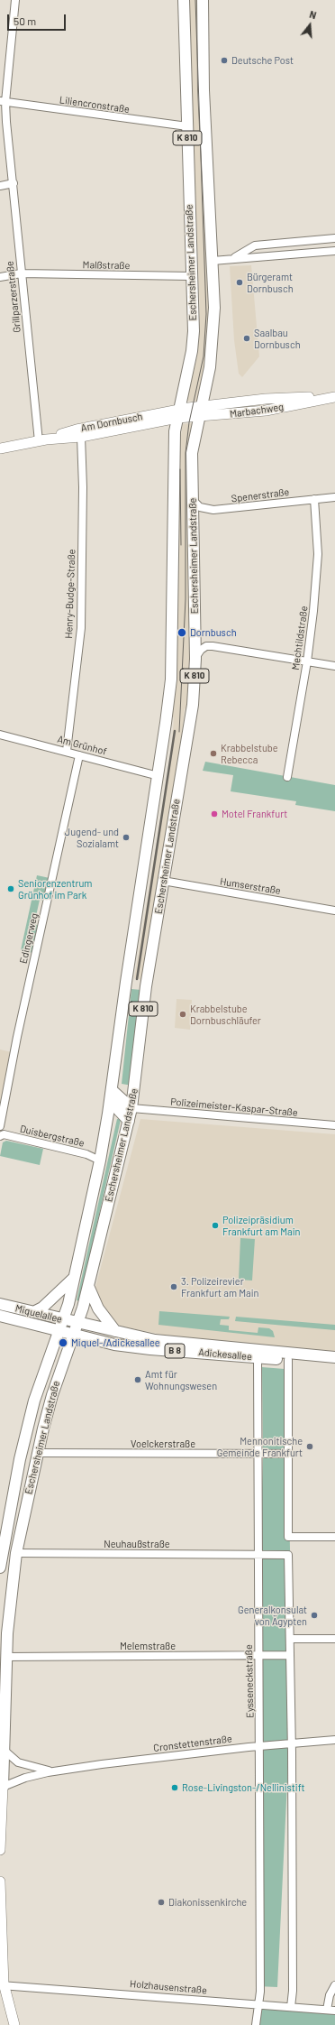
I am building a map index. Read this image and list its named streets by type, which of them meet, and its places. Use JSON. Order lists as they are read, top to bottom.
{
  "streets": {
    "main road": [
      "K 810",
      "Eschersheimer Landstraße",
      "Marbachweg",
      "Am Dornbusch",
      "Miquelallee",
      "B 8",
      "Adickesallee"
    ],
    "street": [
      "Liliencronstraße",
      "Malßstraße",
      "Grillparzerstraße",
      "Spenerstraße",
      "Henry-Budge-Straße",
      "Mechtildstraße",
      "Am Grünhof",
      "Humserstraße",
      "Edingerweg",
      "Polizeimeister-Kaspar-Straße",
      "Duisbergstraße",
      "Voelckerstraße",
      "Neuhaußstraße",
      "Melemstraße",
      "Eysseneckstraße",
      "Cronstettenstraße",
      "Holzhausenstraße"
    ]
  },
  "crossings": [
    ["Liliencronstraße", "Eschersheimer Landstraße"],
    ["Liliencronstraße", "Grillparzerstraße"],
    ["Eschersheimer Landstraße", "Malßstraße"],
    ["Eschersheimer Landstraße", "Marbachweg"],
    ["Eschersheimer Landstraße", "Am Dornbusch"],
    ["Eschersheimer Landstraße", "Spenerstraße"],
    ["Eschersheimer Landstraße", "Am Grünhof"],
    ["Eschersheimer Landstraße", "Humserstraße"],
    ["Eschersheimer Landstraße", "Polizeimeister-Kaspar-Straße"],
    ["Eschersheimer Landstraße", "Duisbergstraße"],
    ["Eschersheimer Landstraße", "Miquelallee"],
    ["Eschersheimer Landstraße", "Adickesallee"],
    ["Eschersheimer Landstraße", "Voelckerstraße"],
    ["Eschersheimer Landstraße", "Neuhaußstraße"],
    ["Eschersheimer Landstraße", "Melemstraße"],
    ["Eschersheimer Landstraße", "Cronstettenstraße"],
    ["Malßstraße", "Grillparzerstraße"],
    ["Grillparzerstraße", "Am Dornbusch"],
    ["Marbachweg", "Am Dornbusch"],
    ["Am Dornbusch", "Henry-Budge-Straße"],
    ["Spenerstraße", "Mechtildstraße"],
    ["Henry-Budge-Straße", "Am Grünhof"],
    ["Am Grünhof", "Edingerweg"],
    ["Miquelallee", "Adickesallee"],
    ["Adickesallee", "Eysseneckstraße"],
    ["Voelckerstraße", "Eysseneckstraße"],
    ["Neuhaußstraße", "Eysseneckstraße"],
    ["Melemstraße", "Eysseneckstraße"],
    ["Eysseneckstraße", "Cronstettenstraße"],
    ["Eysseneckstraße", "Holzhausenstraße"]
  ],
  "places": [
    "Deutsche Post",
    "Bürgeramt Dornbusch",
    "Saalbau Dornbusch",
    "Dornbusch",
    "Krabbelstube Rebecca",
    "Motel Frankfurt",
    "Jugend- und Sozialamt",
    "Seniorenzentrum Grünhof im Park",
    "Krabbelstube Dornbuschläufer",
    "Polizeipräsidium Frankfurt am Main",
    "3. Polizeirevier Frankfurt am Main",
    "Miquel-/Adickesallee",
    "Amt für Wohnungswesen",
    "Mennonitische Gemeinde Frankfurt",
    "Generalkonsulat von Ägypten",
    "Rose-Livingston-/Nellinistift",
    "Diakonissenkirche"
  ],
  "scale_bar": "50 m",
  "north": "top"
}
